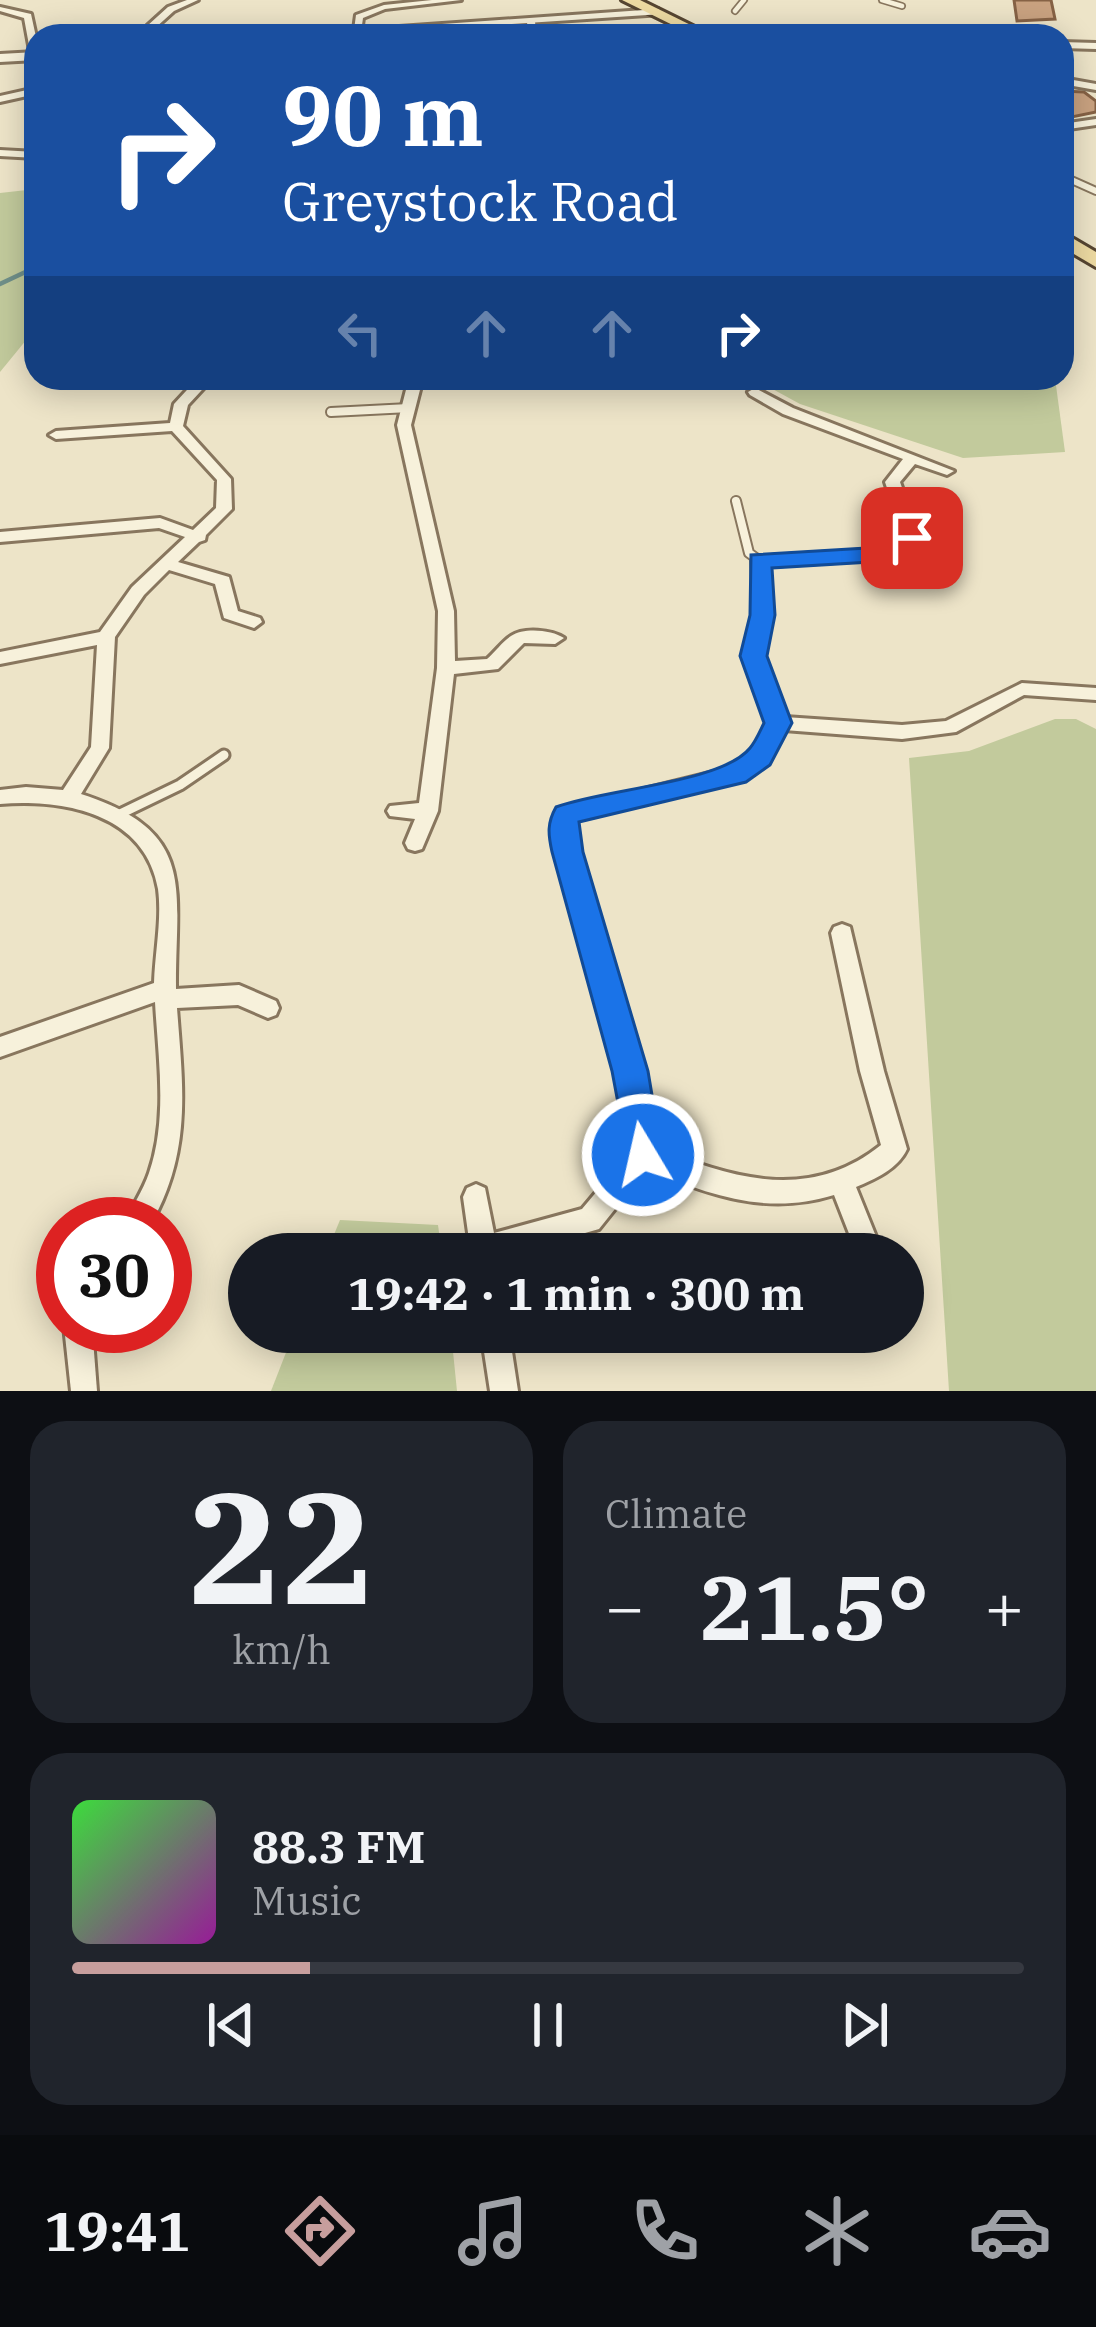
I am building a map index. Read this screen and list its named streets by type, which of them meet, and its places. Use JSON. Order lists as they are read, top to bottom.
{
  "page": {
    "turn": ["90 m", "Greystock Road"],
    "limit": "30",
    "trip": "19:42 · 1 min · 300 m",
    "tile": [
      ["22", "km/h"],
      "Climate"
    ],
    "heat": ["−", "21.5°", "+"],
    "song": ["88.3 FM", "Music"],
    "tabs": "19:41"
  }
}
